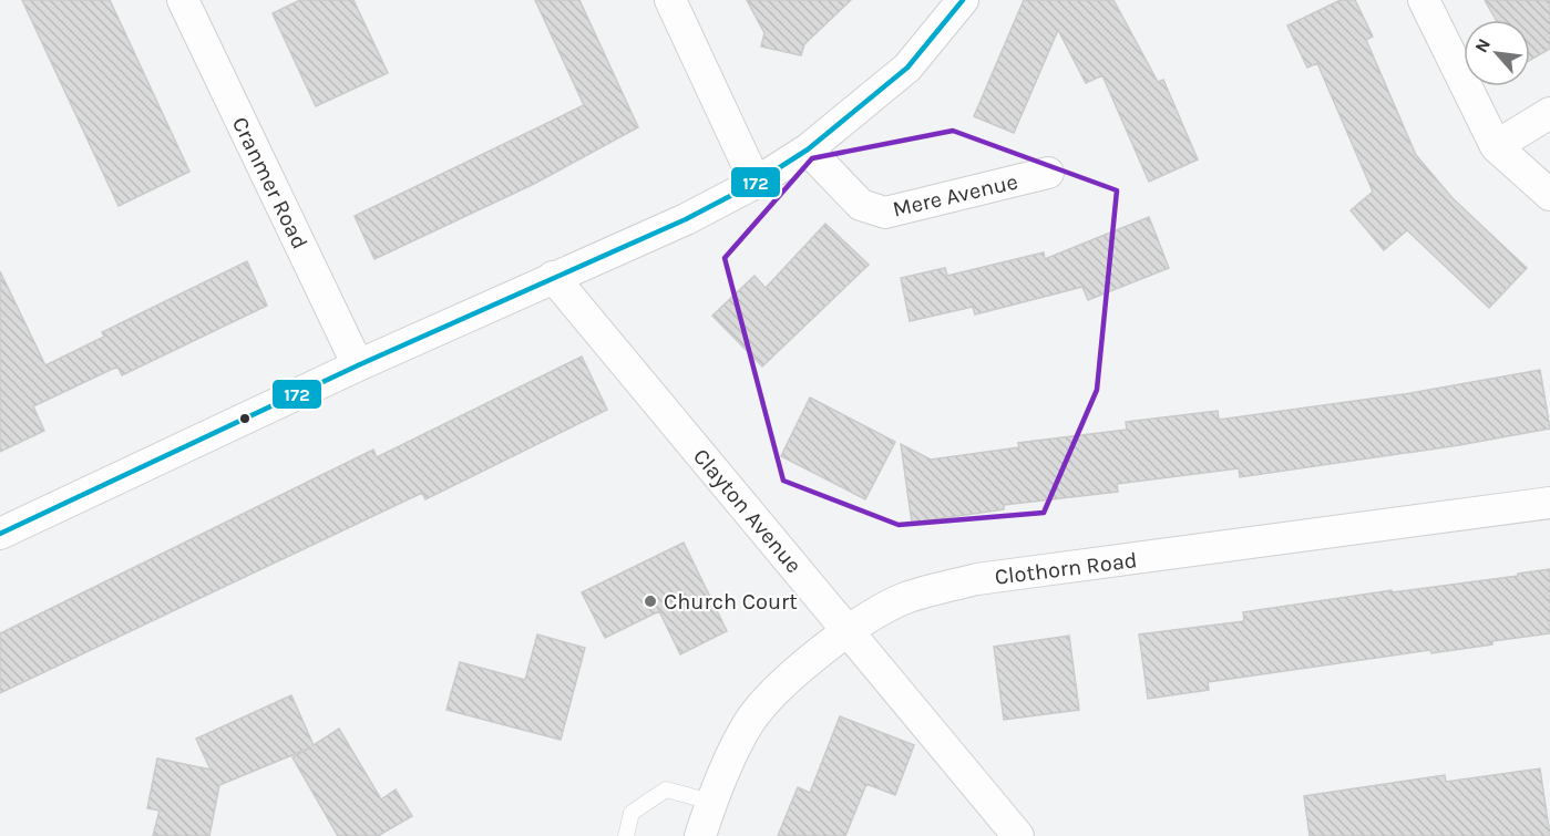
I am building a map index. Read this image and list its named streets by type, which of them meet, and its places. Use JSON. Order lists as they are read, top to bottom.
{
  "streets": {
    "street": [
      "Cranmer Road",
      "Mere Avenue",
      "Clayton Avenue",
      "Clothorn Road"
    ]
  },
  "crossings": [
    ["Clayton Avenue", "Clothorn Road"]
  ],
  "places": ["Church Court"],
  "lines": ["transit line 172"],
  "north": "top left"
}
